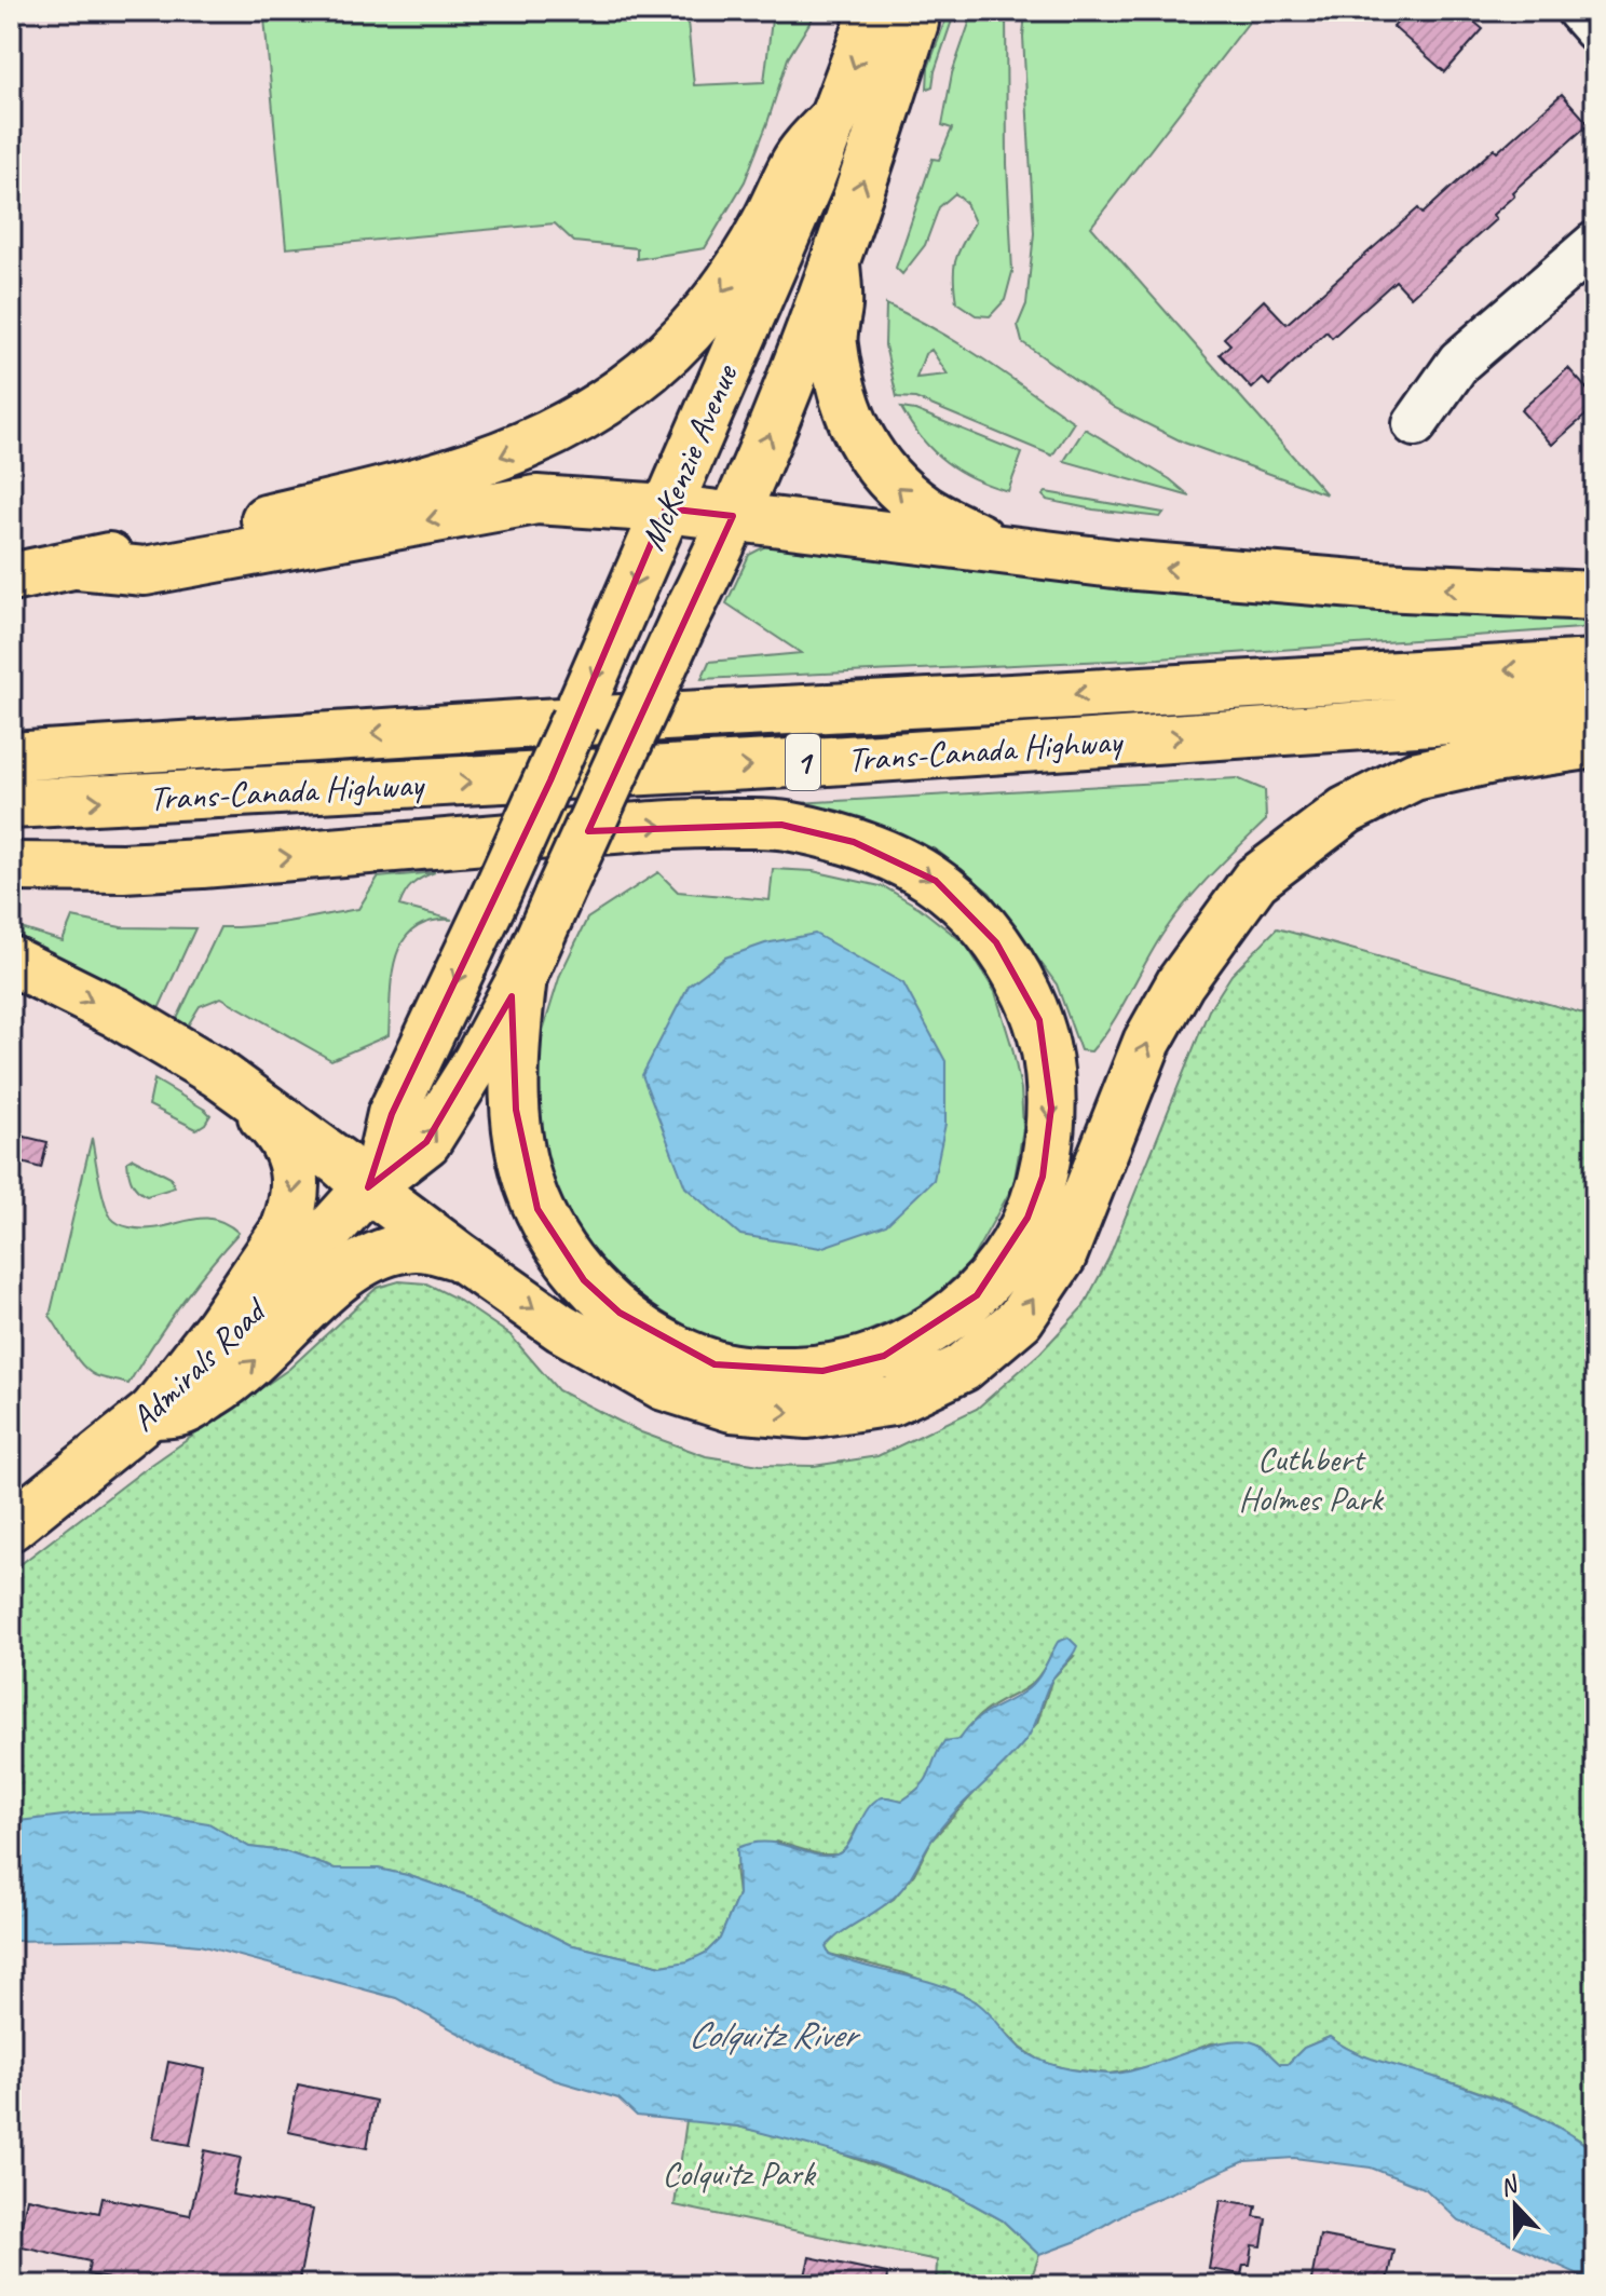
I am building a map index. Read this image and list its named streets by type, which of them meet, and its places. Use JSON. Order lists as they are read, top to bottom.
{
  "streets": {
    "main road": [
      "McKenzie Avenue",
      "Trans-Canada Highway",
      "1",
      "Admirals Road"
    ]
  },
  "crossings": [
    ["McKenzie Avenue", "Admirals Road"]
  ],
  "water": ["Colquitz River"],
  "parks": ["Cuthbert Holmes Park", "Colquitz Park"],
  "north": "top"
}
